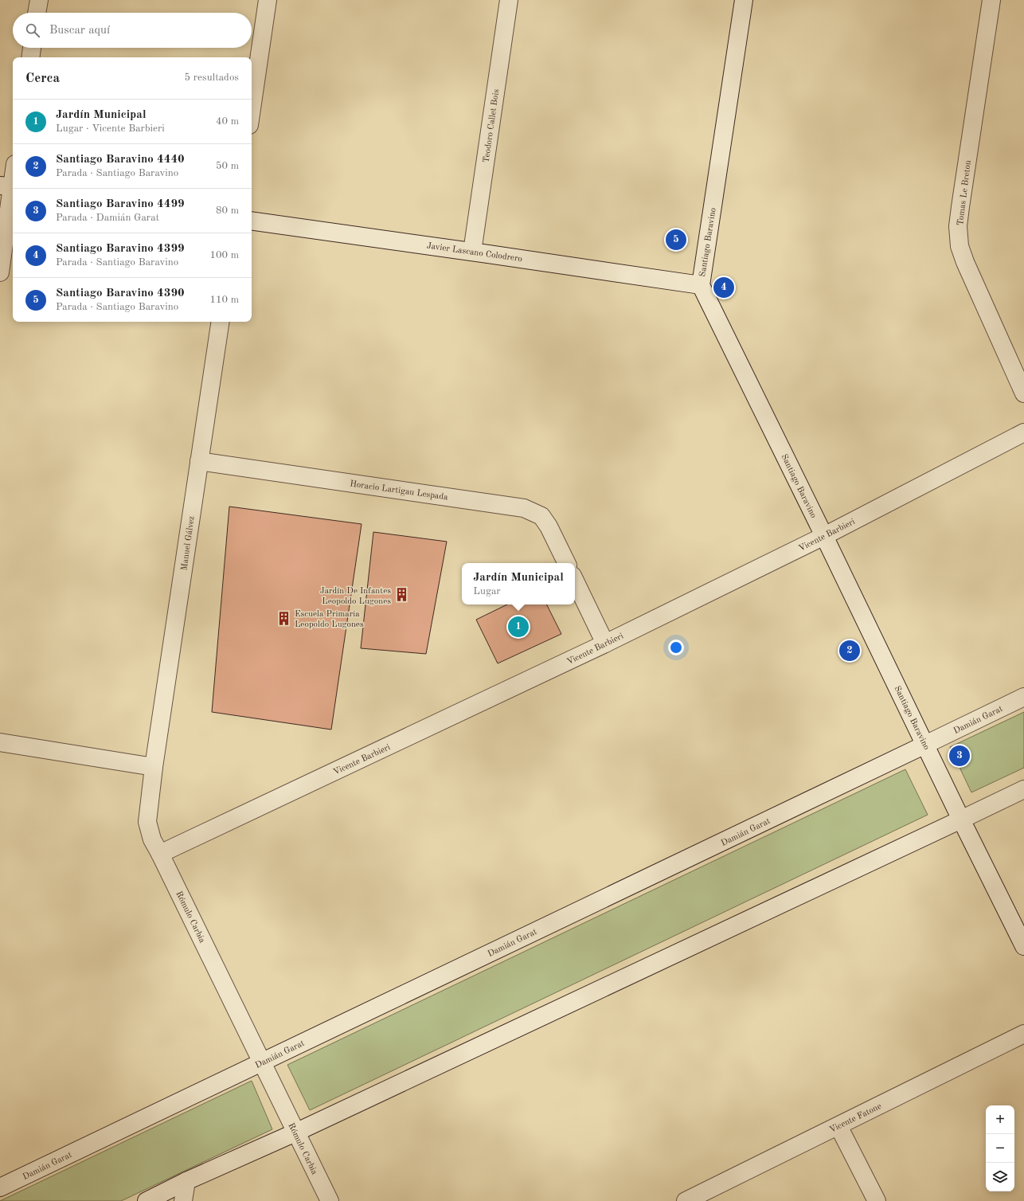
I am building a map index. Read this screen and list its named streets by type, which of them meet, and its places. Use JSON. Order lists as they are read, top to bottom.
{
  "streets": {
    "street": [
      "Teodoro Callet Bois",
      "Tomas Le Breton",
      "Santiago Baravino",
      "Javier Lascano Colodrero",
      "Horacio Lartigau Lespada",
      "Vicente Barbieri",
      "Manuel Gálvez",
      "Damián Garat",
      "Rómulo Carbia",
      "Vicente Fatone"
    ]
  },
  "crossings": [
    ["Teodoro Callet Bois", "Javier Lascano Colodrero"],
    ["Santiago Baravino", "Javier Lascano Colodrero"],
    ["Santiago Baravino", "Vicente Barbieri"],
    ["Santiago Baravino", "Damián Garat"],
    ["Horacio Lartigau Lespada", "Manuel Gálvez"],
    ["Vicente Barbieri", "Rómulo Carbia"],
    ["Manuel Gálvez", "Rómulo Carbia"],
    ["Damián Garat", "Rómulo Carbia"]
  ],
  "places": {
    "building": ["Jardín De Infantes Leopoldo Lugones", "Escuela Primaria Leopoldo Lugones"]
  },
  "page": {
    "search": "Buscar aquí",
    "heading": ["Cerca", "5 resultados"],
    "list": [
      {
        "mark": "1",
        "name": "Jardín Municipal",
        "note": "Lugar · Vicente Barbieri",
        "value": "40 m"
      },
      {
        "mark": "2",
        "name": "Santiago Baravino 4440",
        "note": "Parada · Santiago Baravino",
        "value": "50 m"
      },
      {
        "mark": "3",
        "name": "Santiago Baravino 4499",
        "note": "Parada · Damián Garat",
        "value": "80 m"
      },
      {
        "mark": "4",
        "name": "Santiago Baravino 4399",
        "note": "Parada · Santiago Baravino",
        "value": "100 m"
      },
      {
        "mark": "5",
        "name": "Santiago Baravino 4390",
        "note": "Parada · Santiago Baravino",
        "value": "110 m"
      }
    ],
    "pins": [
      "5",
      "4",
      "1",
      "2",
      "3"
    ],
    "popup": ["Jardín Municipal", "Lugar"],
    "map_buttons": ["+", "−"]
  }
}
